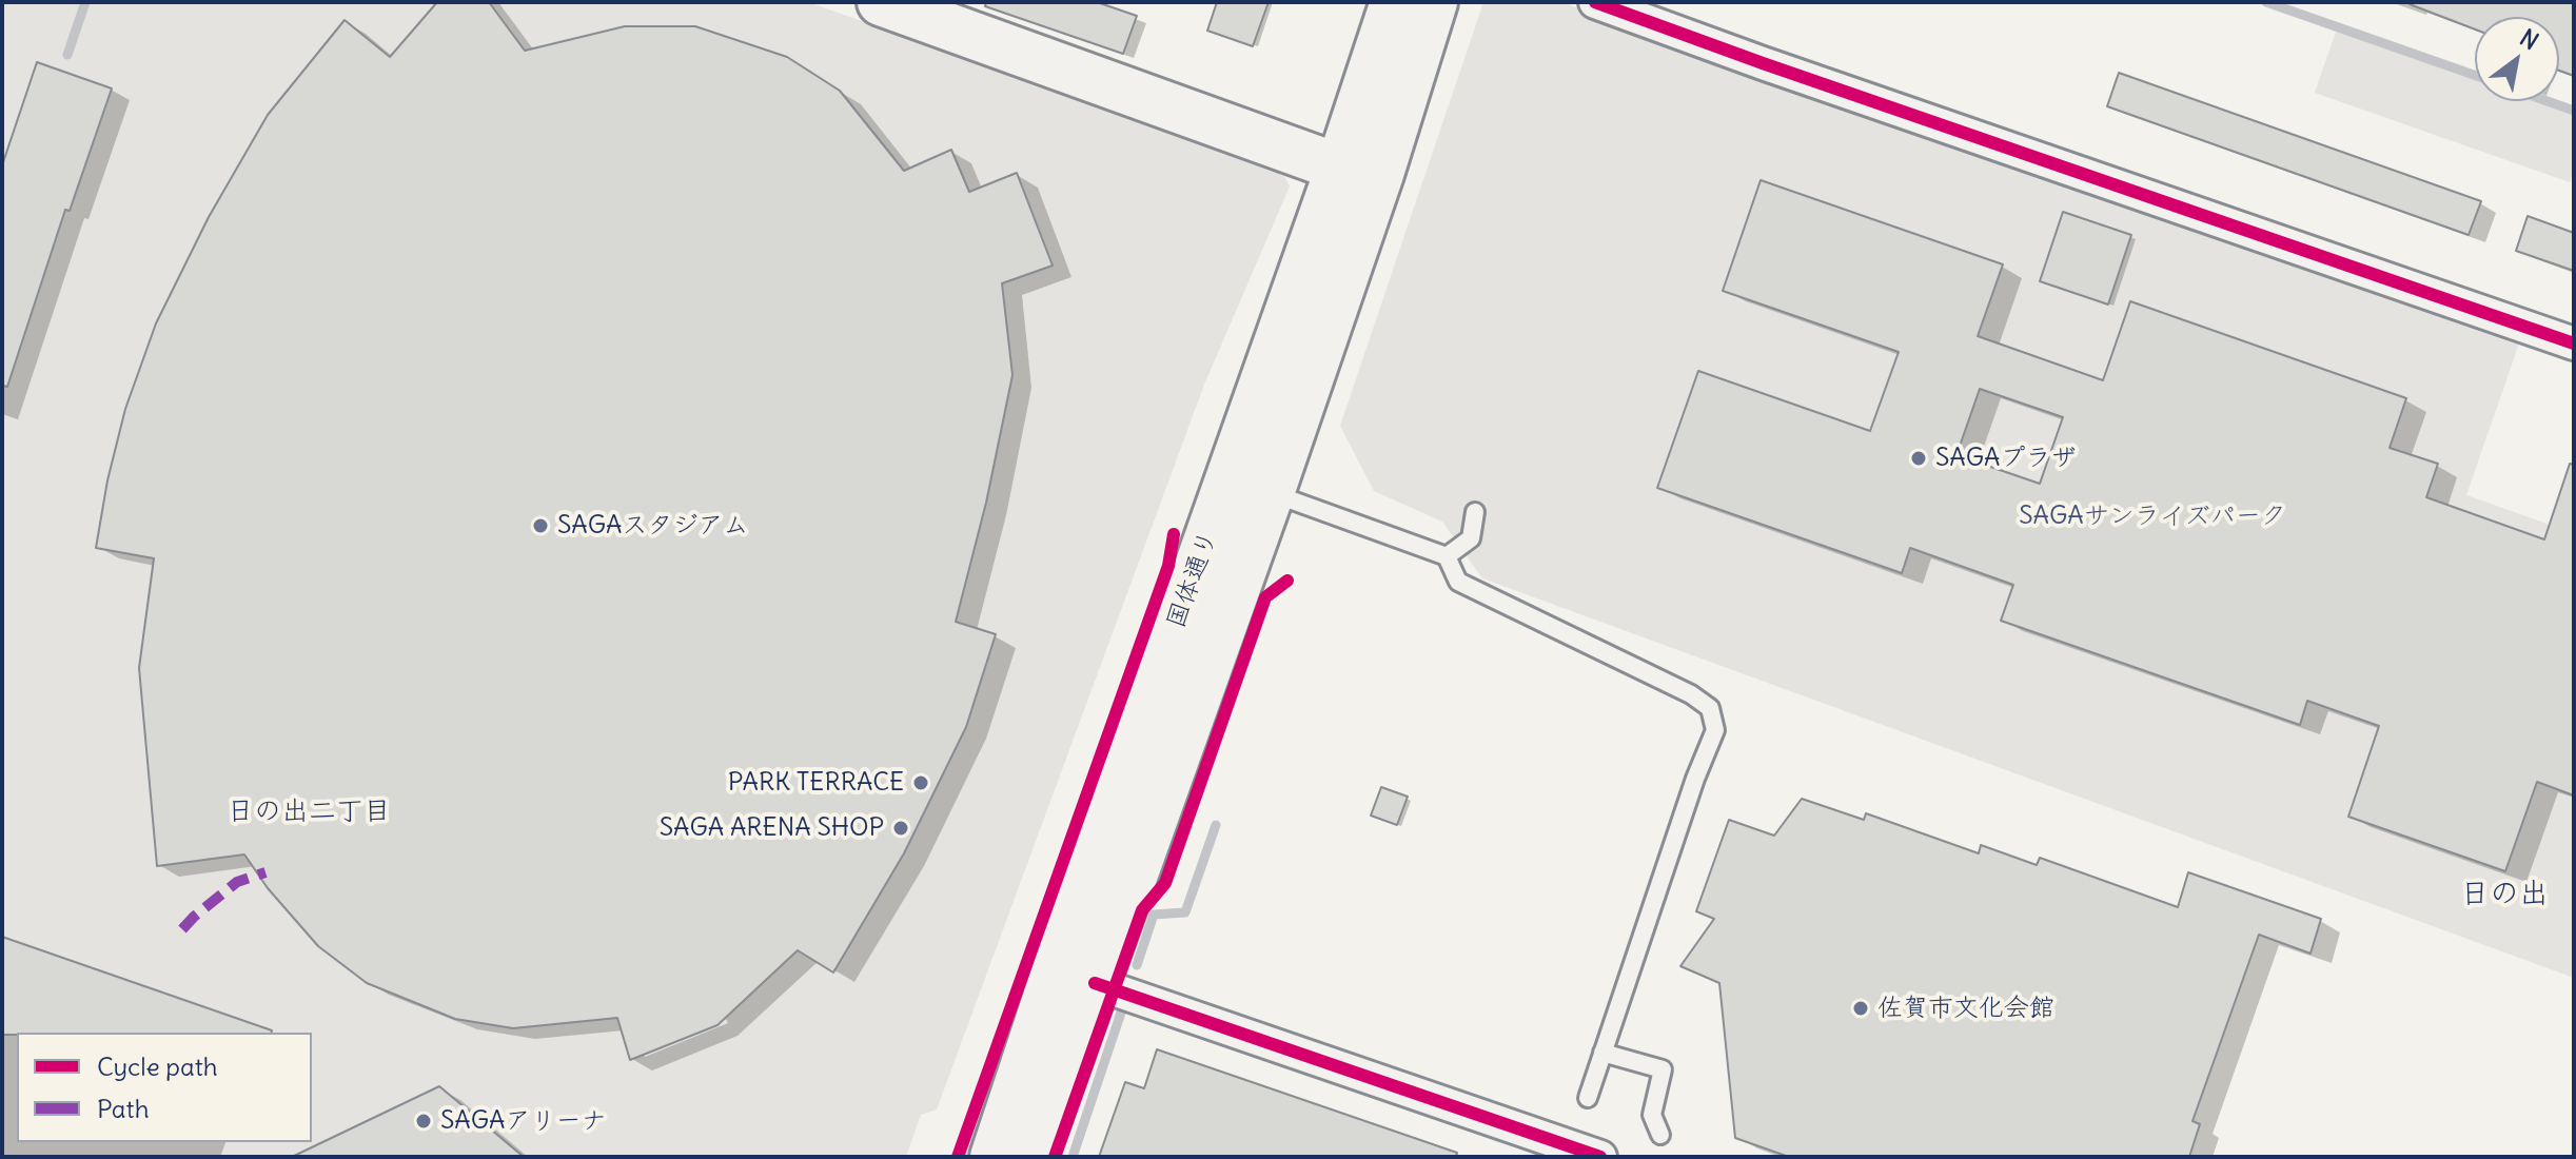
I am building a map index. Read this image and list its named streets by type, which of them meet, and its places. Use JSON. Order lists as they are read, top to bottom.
{
  "streets": {
    "main road": ["国体通り"]
  },
  "districts": ["日の出二丁目", "日の出"],
  "parks": ["SAGAサンライズパーク"],
  "places": [
    "SAGAプラザ",
    "SAGAスタジアム",
    "PARK TERRACE",
    "SAGA ARENA SHOP",
    "佐賀市文化会館",
    "SAGAアリーナ"
  ],
  "legend": ["Cycle path", "Path"],
  "north": "top right"
}
